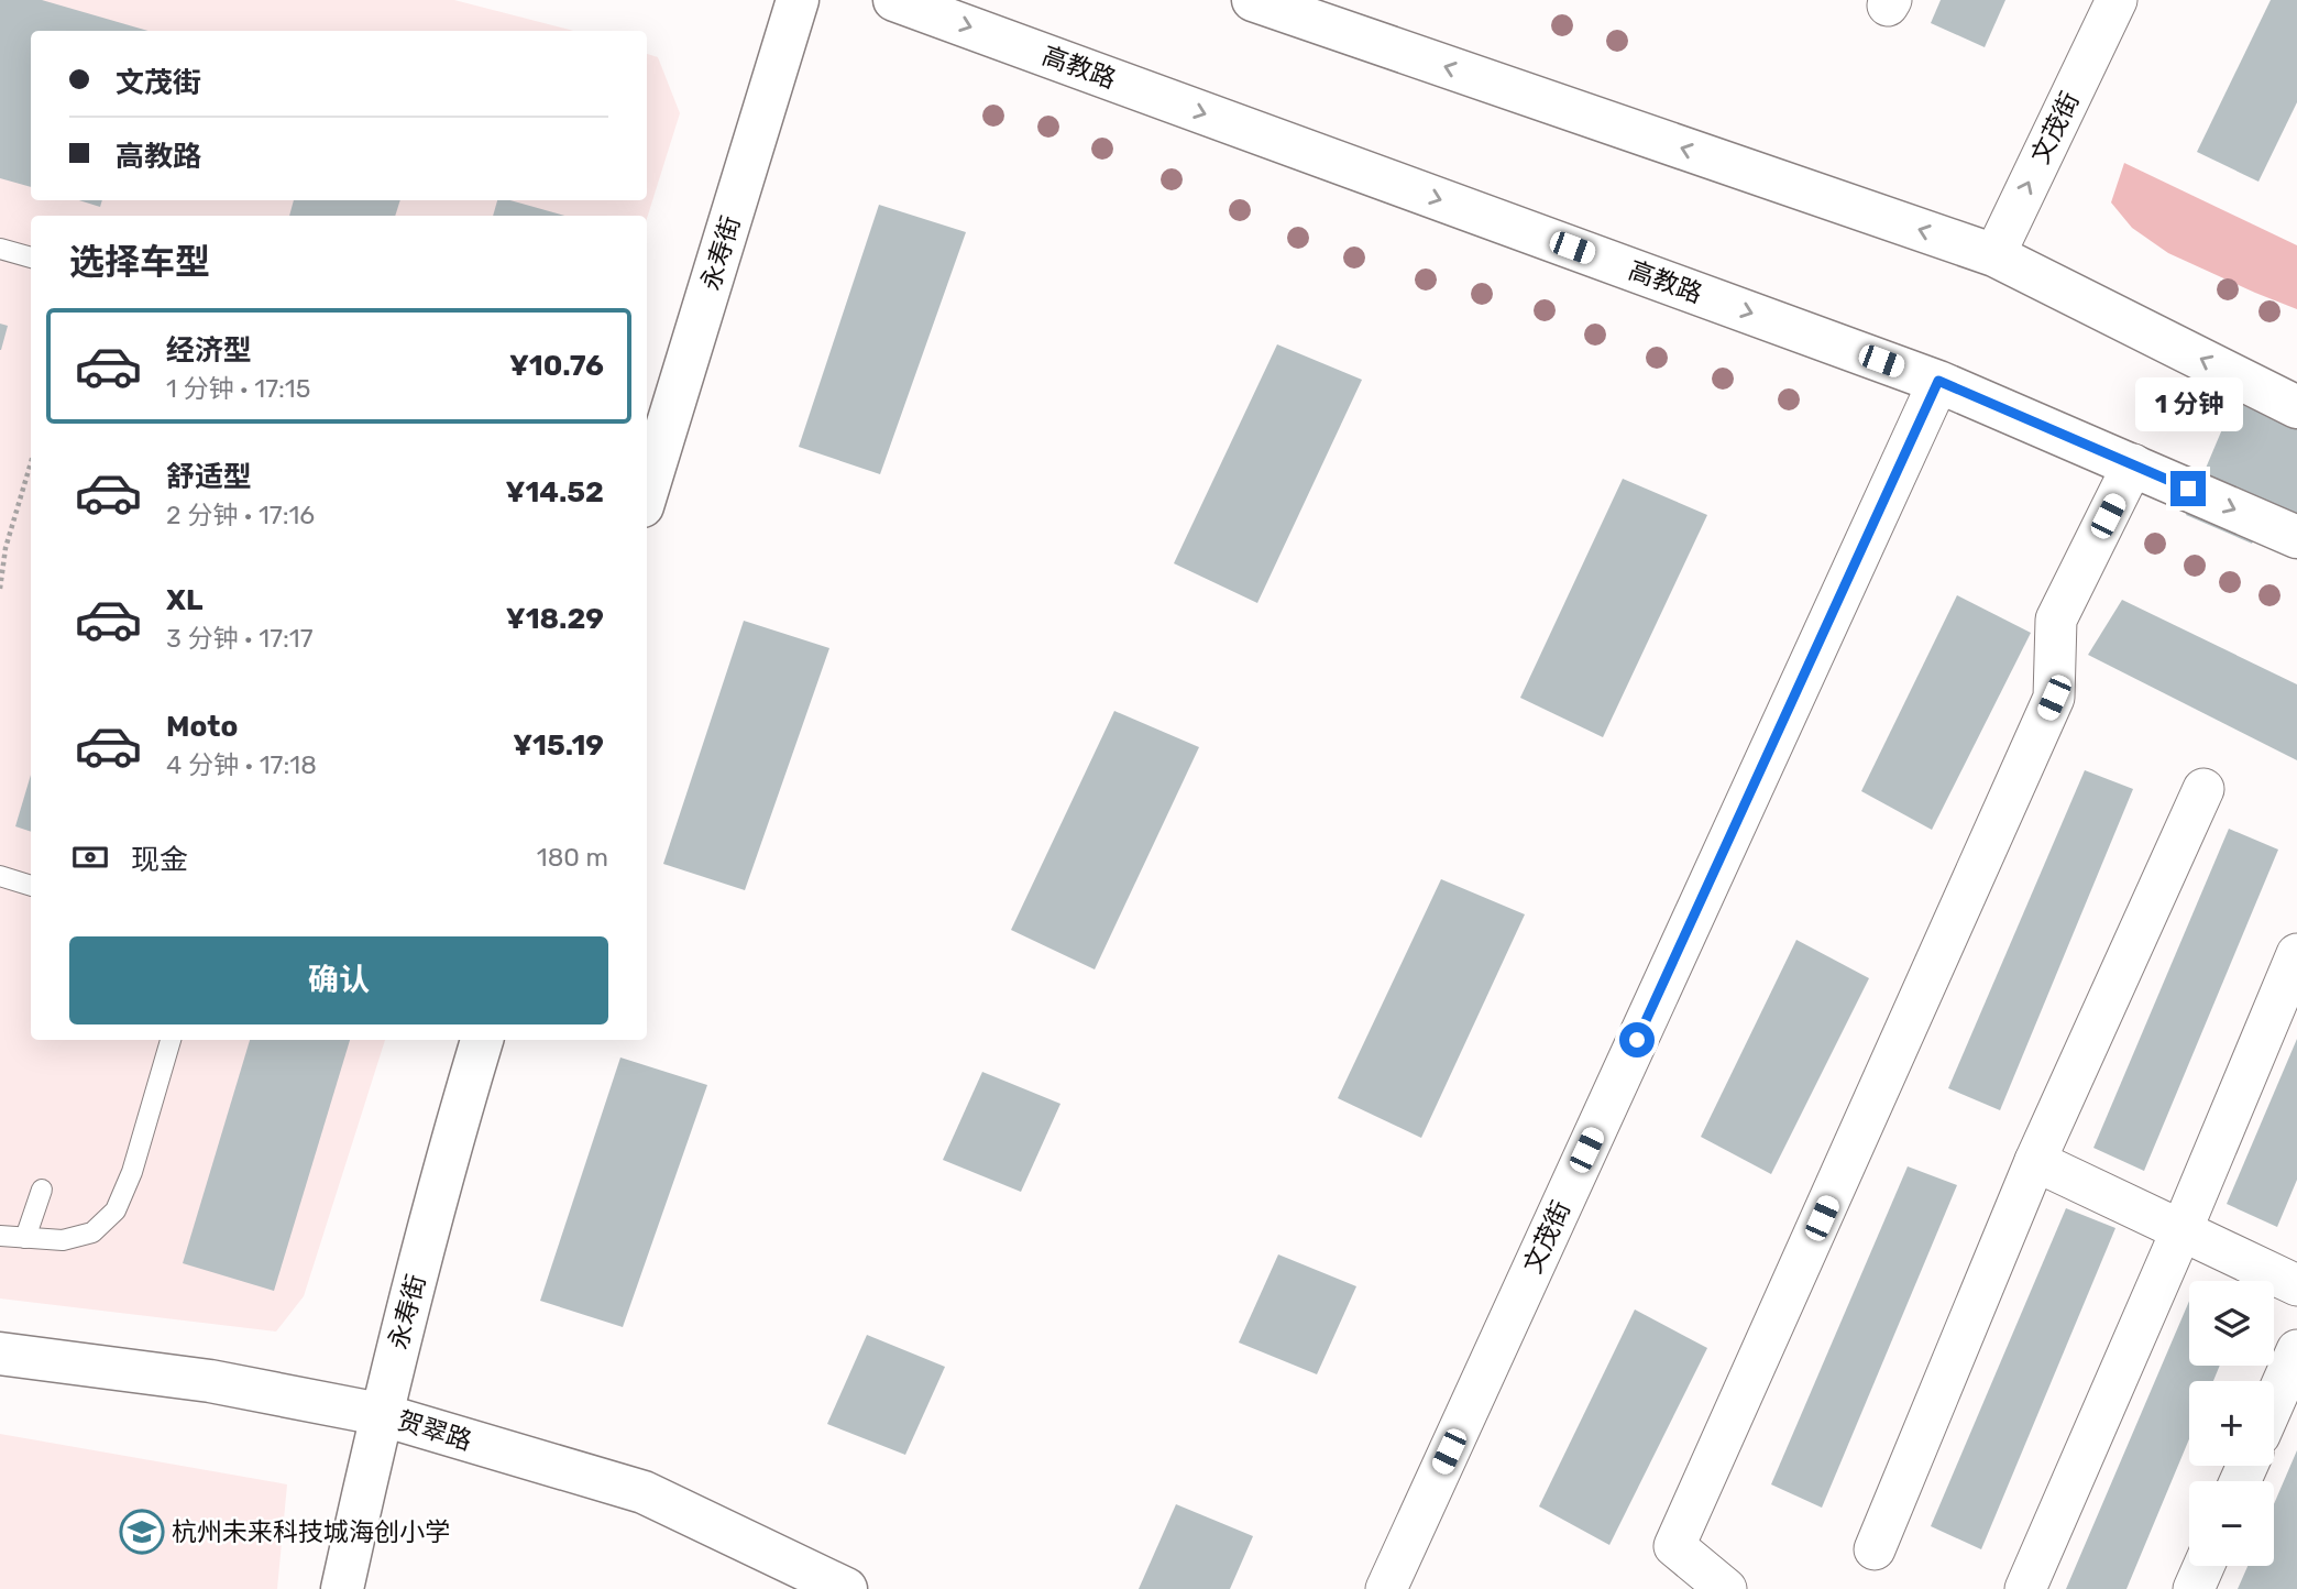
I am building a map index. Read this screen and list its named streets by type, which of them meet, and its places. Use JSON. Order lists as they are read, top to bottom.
{
  "streets": {
    "main road": ["高教路", "永寿街", "贺翠路"],
    "street": ["文茂街"]
  },
  "crossings": [
    ["高教路", "文茂街"],
    ["永寿街", "贺翠路"]
  ],
  "places": {
    "school or university": ["杭州未来科技城海创小学"]
  },
  "page": {
    "banner": ["文茂街", "高教路"],
    "heading": "选择车型",
    "list": [
      {
        "name": "经济型",
        "note": "1 分钟 · 17:15",
        "value": "¥10.76"
      },
      {
        "name": "舒适型",
        "note": "2 分钟 · 17:16",
        "value": "¥14.52"
      },
      {
        "name": "XL",
        "note": "3 分钟 · 17:17",
        "value": "¥18.29"
      },
      {
        "name": "Moto",
        "note": "4 分钟 · 17:18",
        "value": "¥15.19"
      }
    ],
    "bubble": "1 分钟",
    "pay": ["现金", "180 m"],
    "buttons": "确认",
    "map_buttons": ["+", "−"]
  }
}
